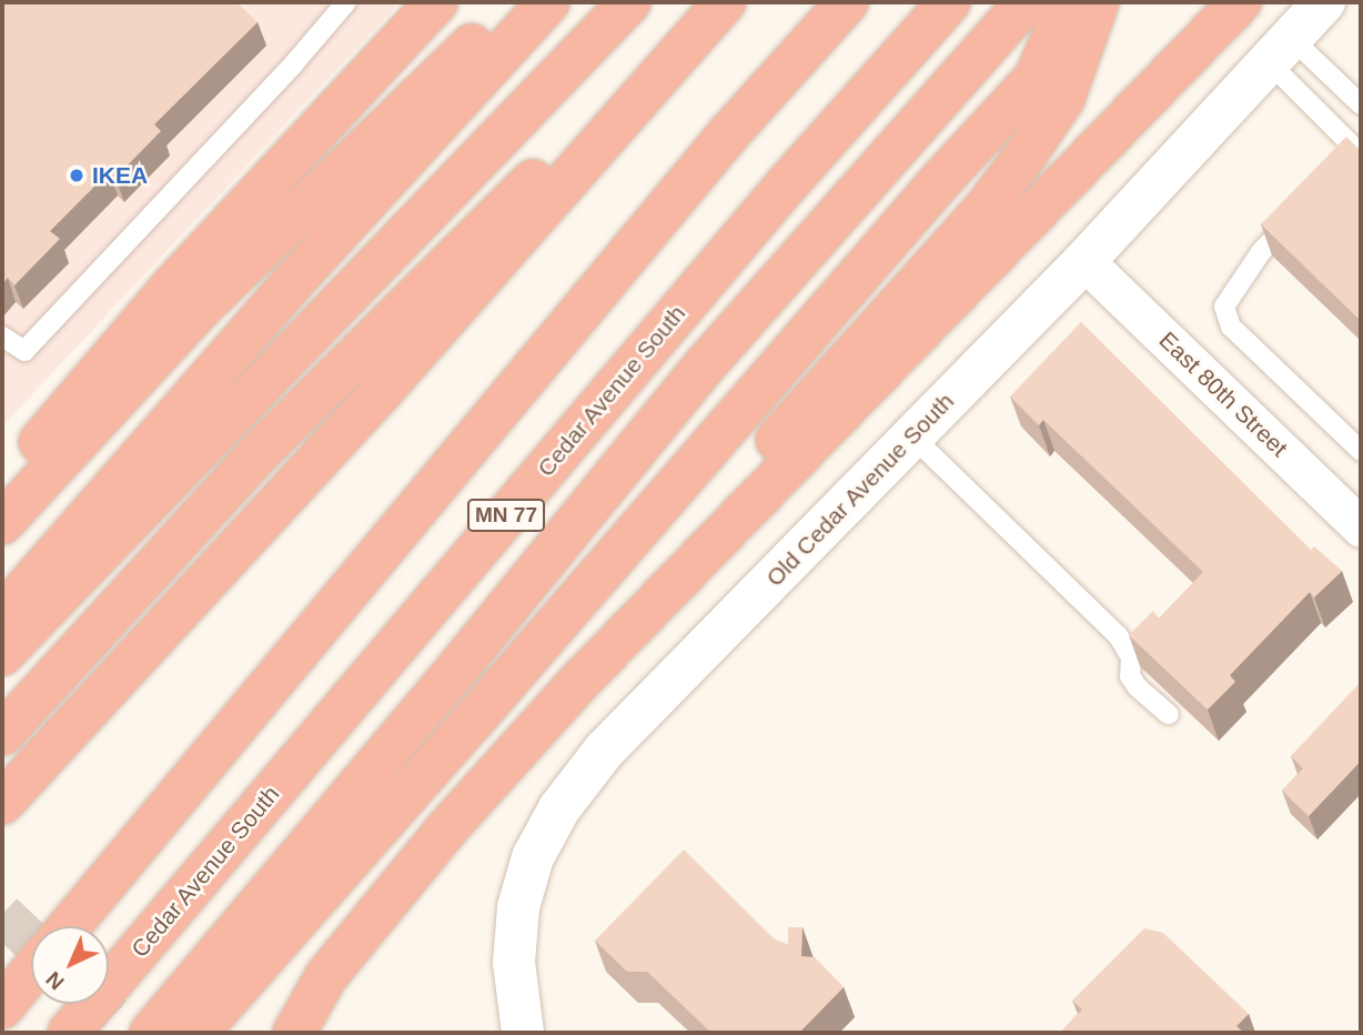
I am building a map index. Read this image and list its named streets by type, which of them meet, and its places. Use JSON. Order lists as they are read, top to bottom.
{
  "streets": {
    "highway": ["Cedar Avenue South", "MN 77"],
    "street": ["East 80th Street", "Old Cedar Avenue South"]
  },
  "crossings": [
    ["East 80th Street", "Old Cedar Avenue South"]
  ],
  "places": ["IKEA"],
  "north": "bottom left"
}
